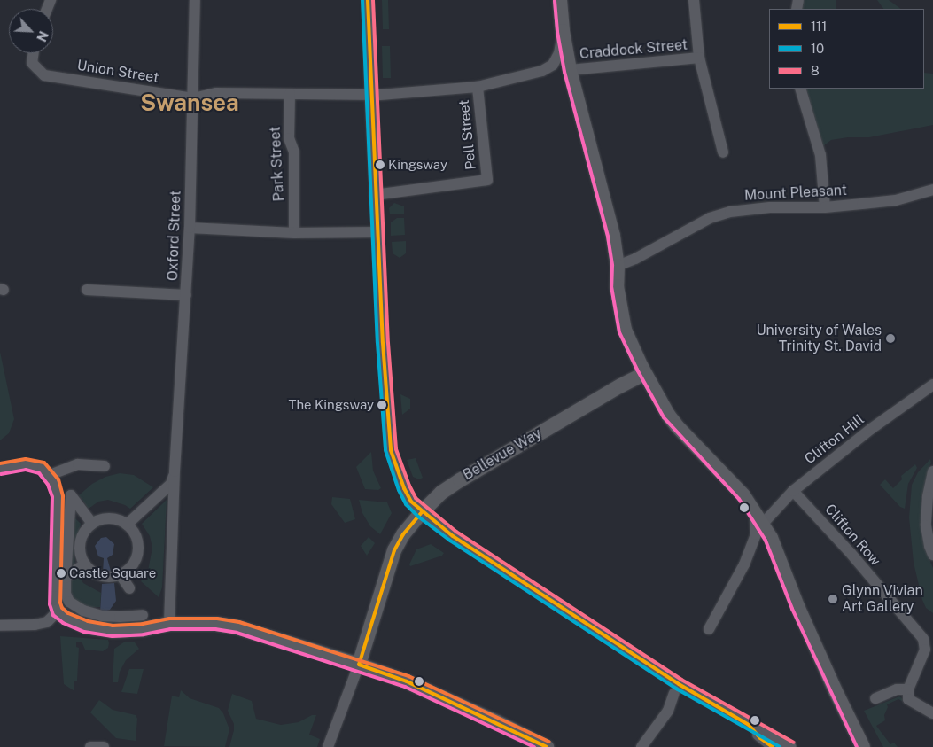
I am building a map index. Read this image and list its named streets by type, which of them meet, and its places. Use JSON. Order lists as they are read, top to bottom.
{
  "streets": {
    "main road": ["Bellevue Way"],
    "street": [
      "Craddock Street",
      "Union Street",
      "Pell Street",
      "Park Street",
      "Mount Pleasant",
      "Oxford Street",
      "Clifton Hill",
      "Clifton Row"
    ]
  },
  "crossings": [
    ["Craddock Street", "Pell Street"],
    ["Union Street", "Oxford Street"],
    ["Clifton Hill", "Clifton Row"]
  ],
  "districts": ["Swansea"],
  "places": [
    "Kingsway",
    "University of Wales Trinity St. David",
    "The Kingsway",
    "Castle Square",
    "Glynn Vivian Art Gallery"
  ],
  "lines": ["transit line 111", "transit line 10", "transit line 8"],
  "legend": ["111", "10", "8"],
  "north": "bottom right"
}
